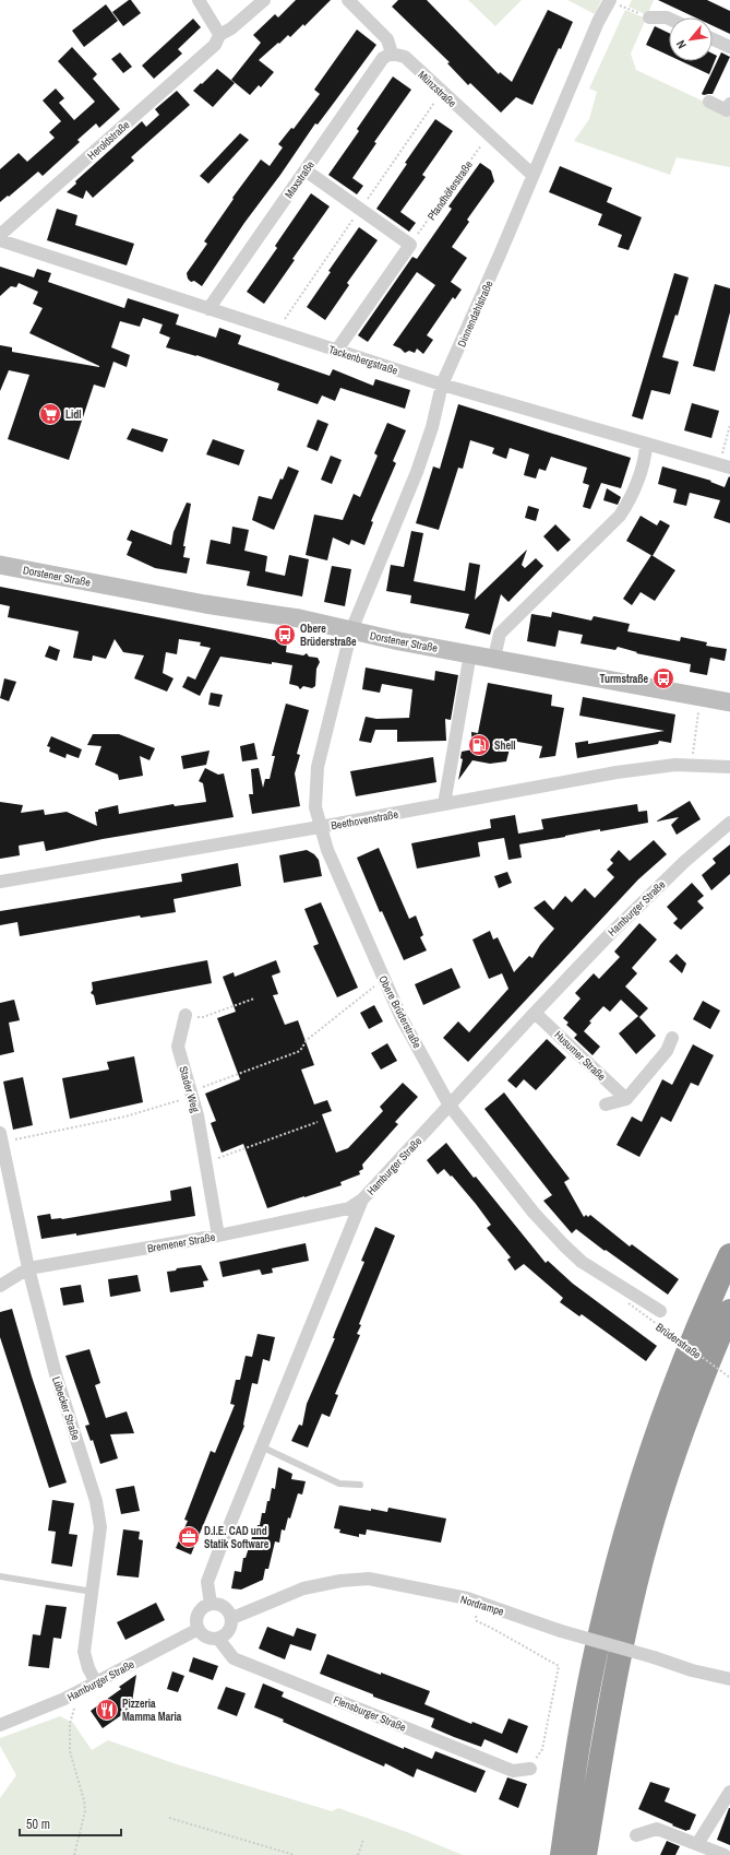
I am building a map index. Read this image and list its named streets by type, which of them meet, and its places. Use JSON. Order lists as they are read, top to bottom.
{
  "streets": {
    "main road": ["Dorstener Straße"],
    "street": [
      "Münzstraße",
      "Heroldstraße",
      "Maxstraße",
      "Dinnendahlstraße",
      "Tackenbergstraße",
      "Beethovenstraße",
      "Hamburger Straße",
      "Obere Brüderstraße",
      "Husumer Straße",
      "Stader Weg",
      "Bremener Straße",
      "Lübecker Straße",
      "Nordrampe",
      "Flensburger Straße"
    ],
    "path": ["Pfandhöferstraße", "Brüderstraße"]
  },
  "crossings": [
    ["Münzstraße", "Maxstraße"],
    ["Münzstraße", "Pfandhöferstraße"],
    ["Münzstraße", "Dinnendahlstraße"],
    ["Maxstraße", "Tackenbergstraße"],
    ["Dinnendahlstraße", "Tackenbergstraße"],
    ["Dinnendahlstraße", "Dorstener Straße"],
    ["Dinnendahlstraße", "Obere Brüderstraße"],
    ["Dorstener Straße", "Obere Brüderstraße"],
    ["Beethovenstraße", "Obere Brüderstraße"],
    ["Hamburger Straße", "Obere Brüderstraße"],
    ["Hamburger Straße", "Husumer Straße"],
    ["Hamburger Straße", "Bremener Straße"],
    ["Hamburger Straße", "Lübecker Straße"],
    ["Hamburger Straße", "Nordrampe"],
    ["Hamburger Straße", "Flensburger Straße"],
    ["Stader Weg", "Bremener Straße"],
    ["Bremener Straße", "Lübecker Straße"],
    ["Nordrampe", "Flensburger Straße"]
  ],
  "places": {
    "supermarket": ["Lidl"],
    "bus stop": ["Obere Brüderstraße", "Turmstraße"],
    "fuel station": ["Shell"],
    "office": ["D.I.E. CAD und Statik Software"],
    "restaurant": ["Pizzeria Mamma Maria"]
  },
  "scale_bar": "50 m",
  "north": "bottom left"
}
